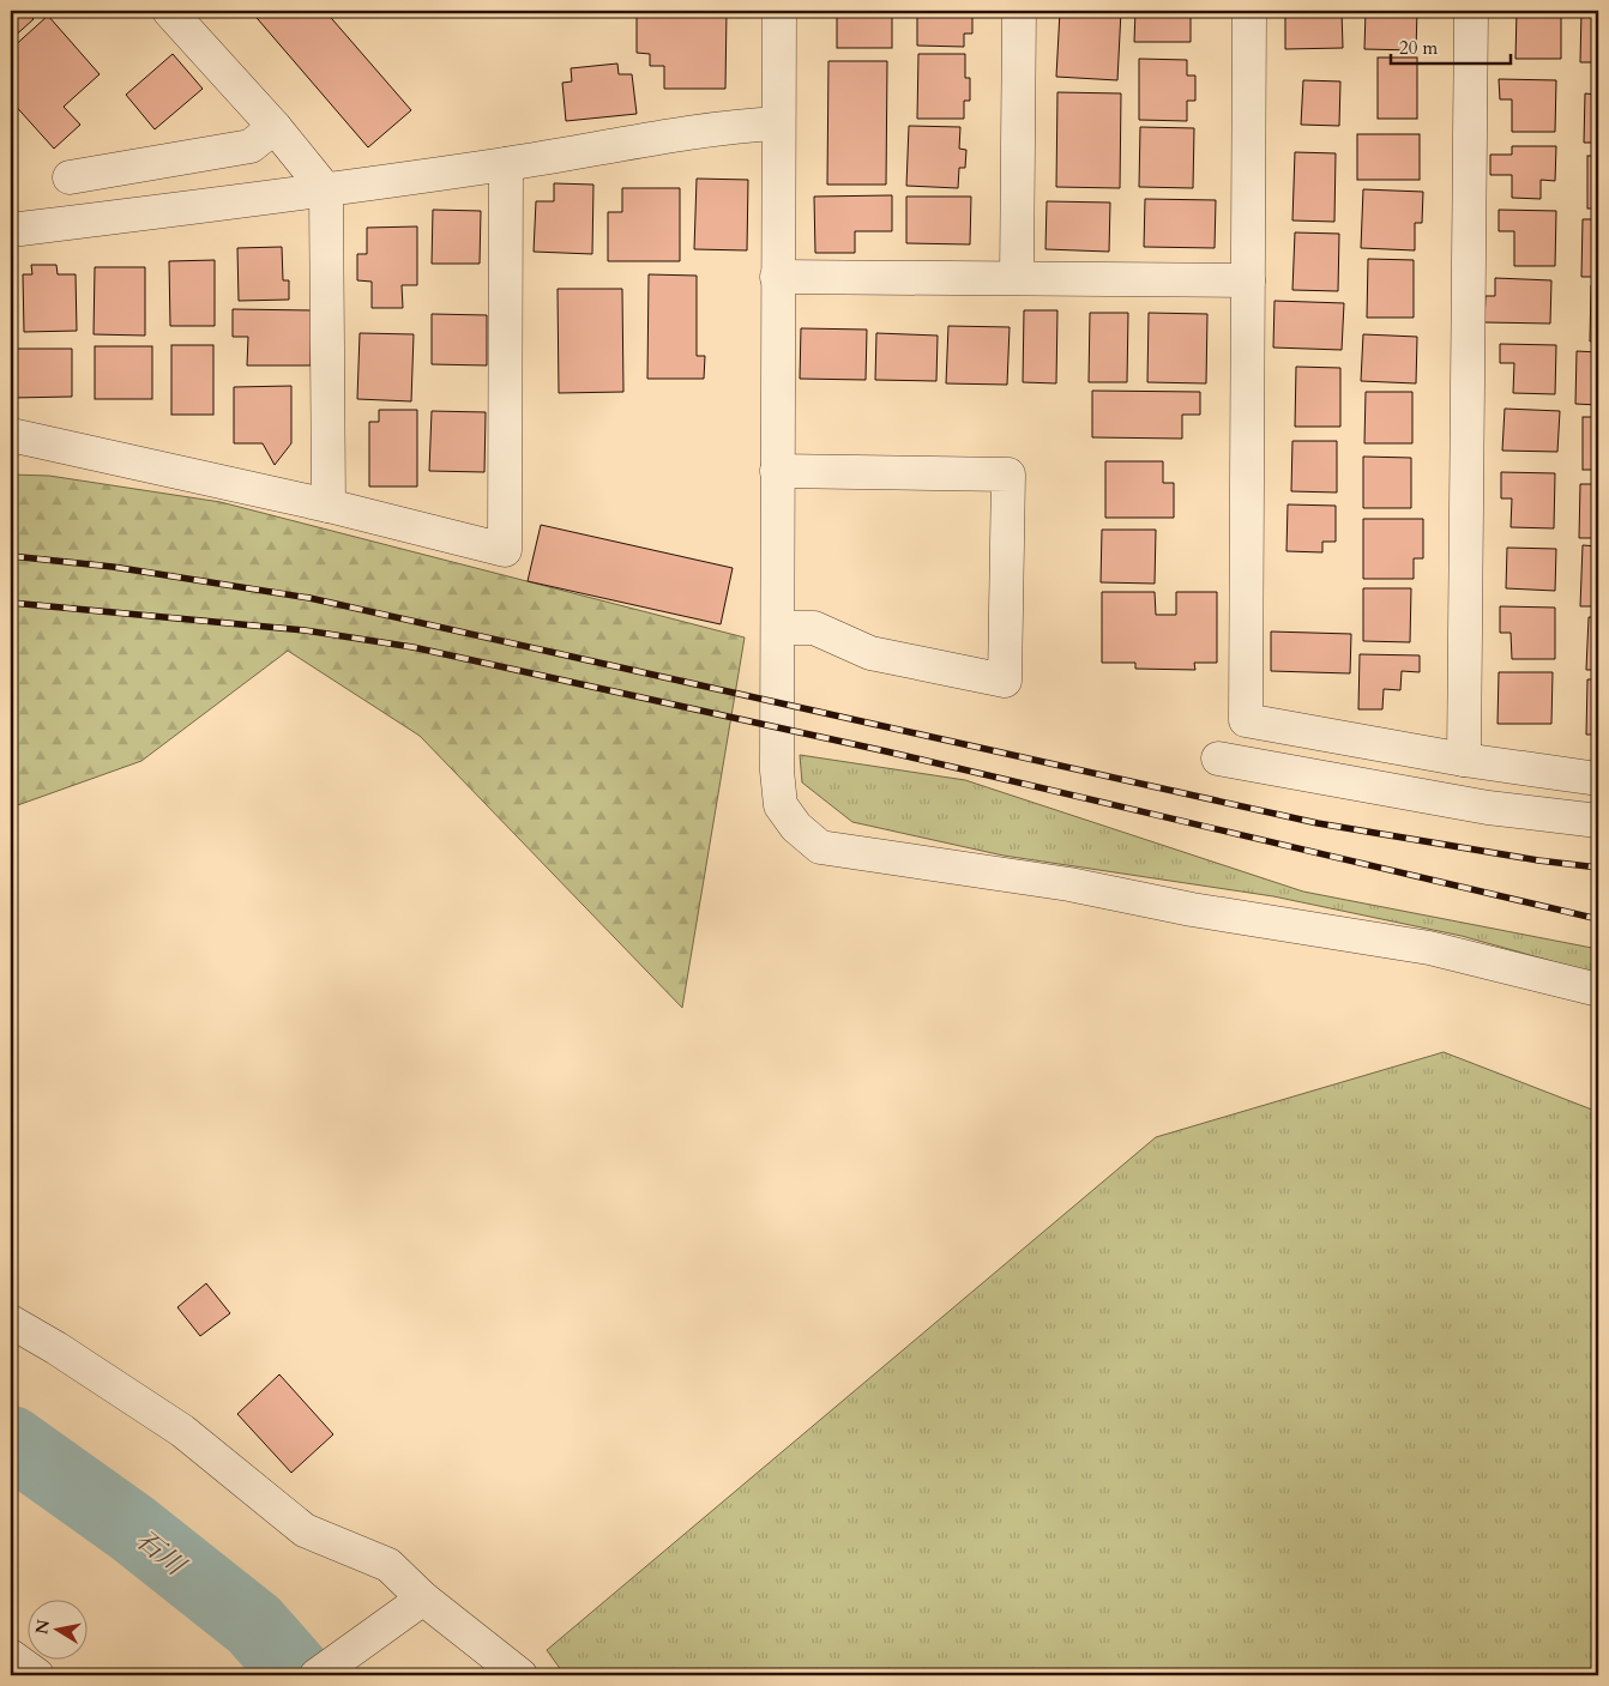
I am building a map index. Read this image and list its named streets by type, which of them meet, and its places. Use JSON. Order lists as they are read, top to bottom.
{
  "water": ["石川"],
  "scale_bar": "20 m",
  "north": "left"
}
